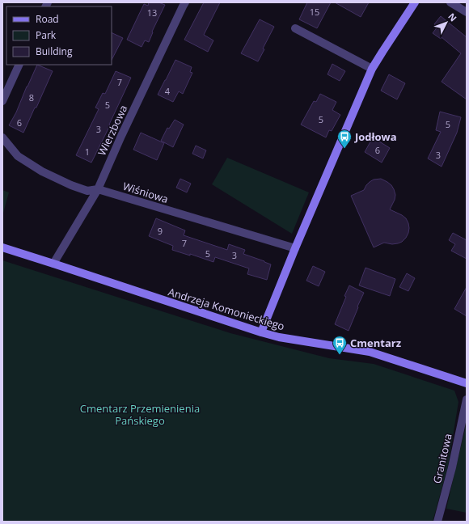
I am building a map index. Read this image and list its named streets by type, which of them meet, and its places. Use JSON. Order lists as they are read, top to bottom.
{
  "streets": {
    "street": [
      "Wierzbowa",
      "Wiśniowa",
      "Andrzeja Komonieckiego",
      "Granitowa"
    ]
  },
  "crossings": [
    ["Wierzbowa", "Wiśniowa"],
    ["Wierzbowa", "Andrzeja Komonieckiego"]
  ],
  "parks": ["Cmentarz Przemienienia Pańskiego"],
  "places": {
    "bus stop": ["Jodłowa", "Cmentarz"]
  },
  "house_numbers": [
    "15",
    "13",
    "7",
    "4",
    "8",
    "5",
    "5",
    "6",
    "5",
    "3",
    "6",
    "1",
    "3",
    "9",
    "7",
    "5",
    "3"
  ],
  "legend": ["Road", "Park", "Building"],
  "north": "top right"
}
